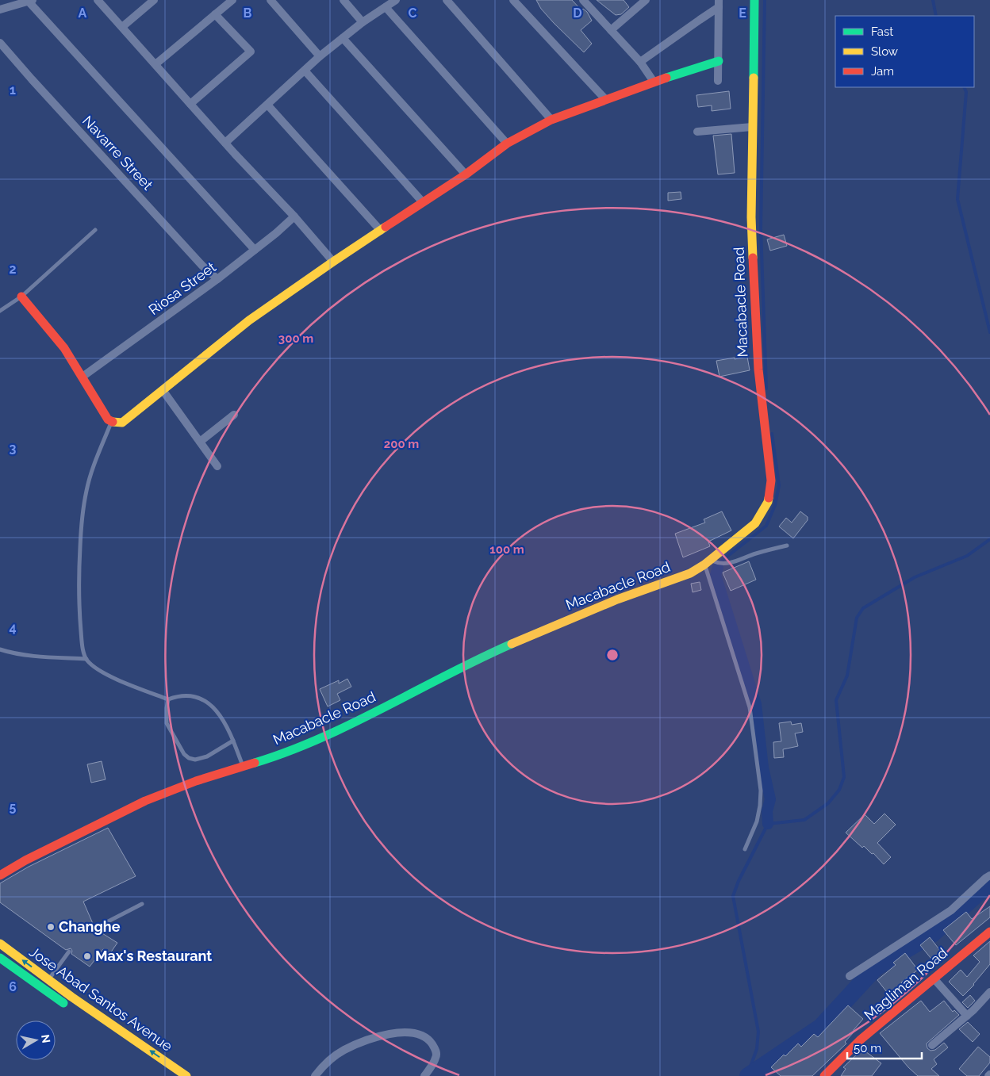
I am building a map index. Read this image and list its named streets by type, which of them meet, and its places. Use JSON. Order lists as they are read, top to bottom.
{
  "streets": {
    "main road": ["Macabacle Road", "Magliman Road", "Jose Abad Santos Avenue"],
    "street": ["Navarre Street", "Riosa Street"]
  },
  "crossings": [
    ["Navarre Street", "Riosa Street"]
  ],
  "places": ["Changhe", "Max's Restaurant"],
  "legend": ["Fast", "Slow", "Jam"],
  "scale_bar": "50 m",
  "north": "right",
  "grid": {
    "columns": [
      "A",
      "B",
      "C",
      "D",
      "E"
    ],
    "rows": [
      "1",
      "2",
      "3",
      "4",
      "5",
      "6"
    ]
  },
  "rings": ["300 m", "200 m", "100 m"]
}
